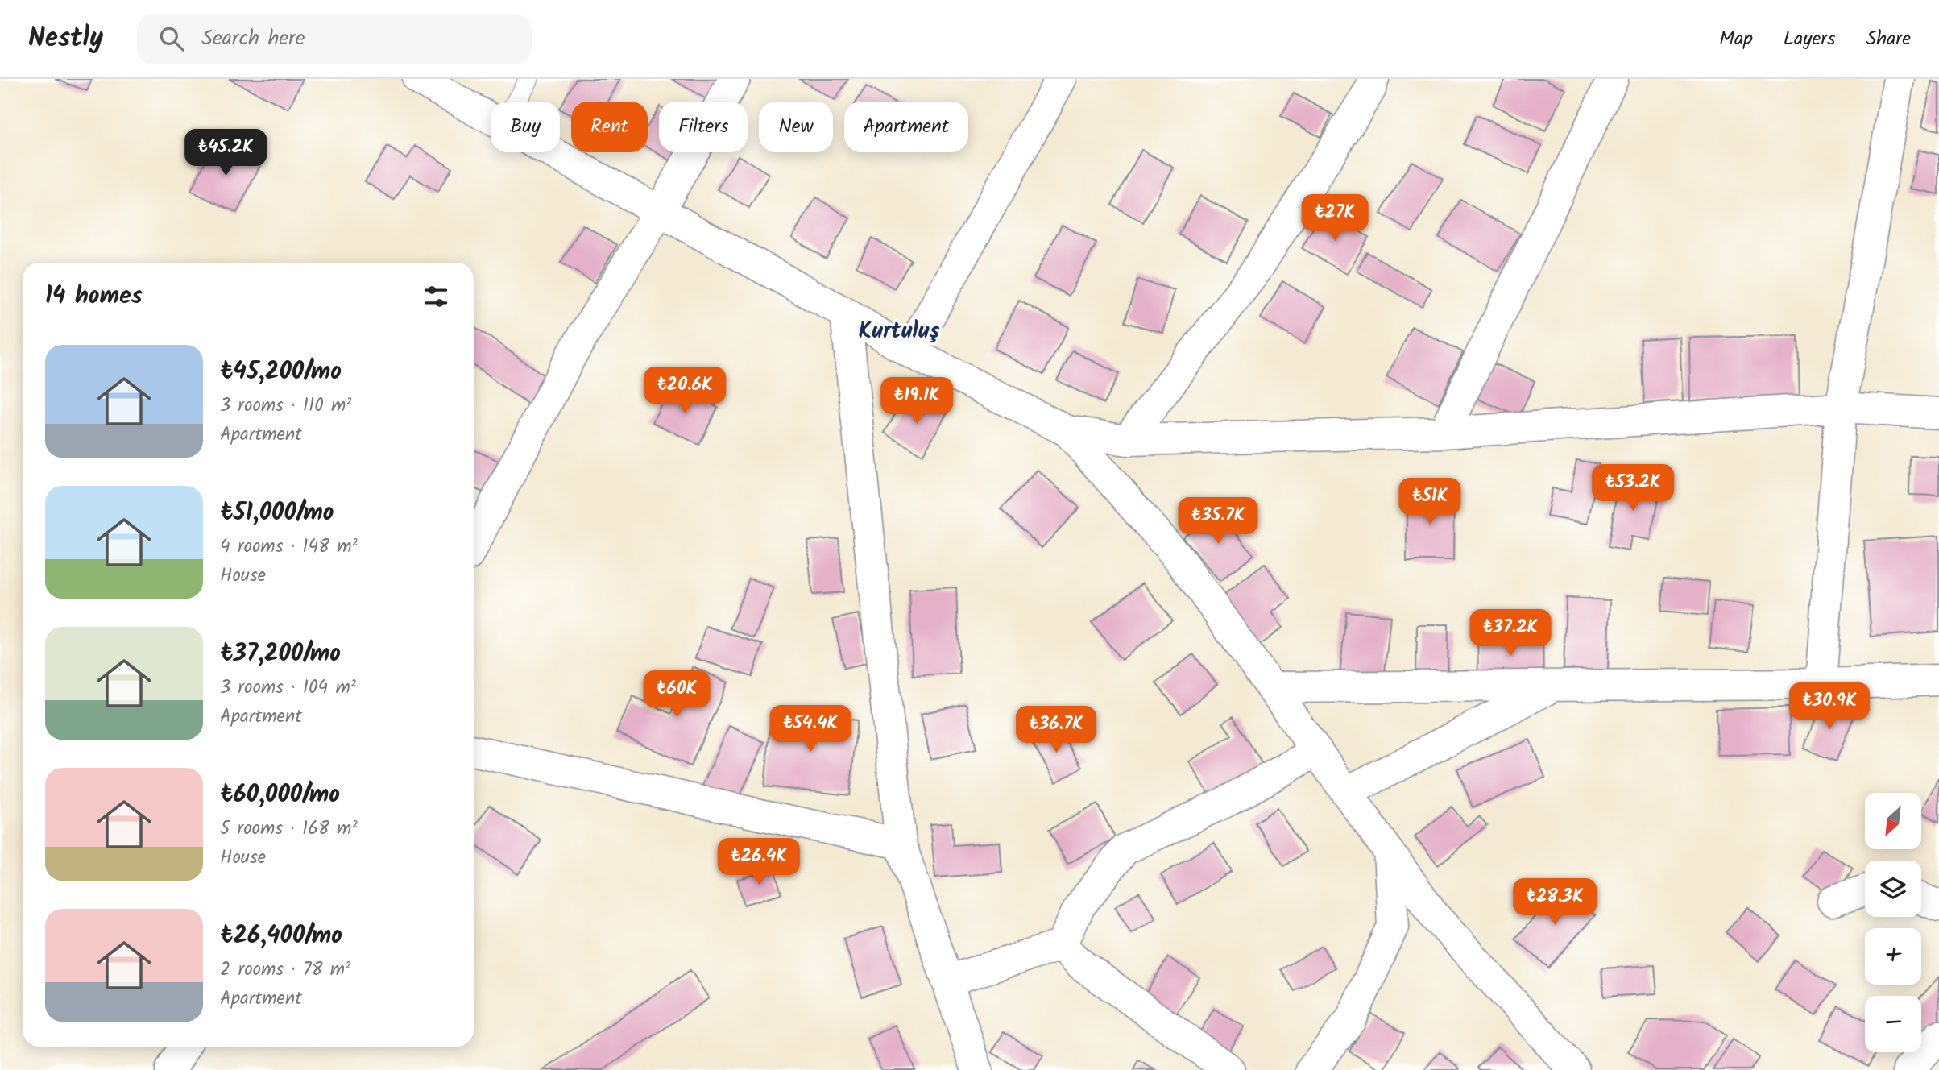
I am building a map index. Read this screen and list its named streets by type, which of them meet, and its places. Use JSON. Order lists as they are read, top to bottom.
{
  "districts": ["Kurtuluş"],
  "north": "bottom left",
  "page": {
    "header": "Nestly",
    "search": "Search here",
    "nav": ["Map", "Layers", "Share"],
    "chip": [
      "Buy",
      "Rent",
      "Filters",
      "New",
      "Apartment"
    ],
    "price": [
      "₺45.2K",
      "₺27K",
      "₺20.6K",
      "₺19.1K",
      "₺53.2K",
      "₺51K",
      "₺35.7K",
      "₺37.2K",
      "₺60K",
      "₺30.9K",
      "₺54.4K",
      "₺36.7K",
      "₺26.4K",
      "₺28.3K"
    ],
    "heading": "14 homes",
    "list": [
      {
        "name": "₺45,200/mo",
        "note": "3 rooms · 110 m² · Apartment"
      },
      {
        "name": "₺51,000/mo",
        "note": "4 rooms · 148 m² · House"
      },
      {
        "name": "₺37,200/mo",
        "note": "3 rooms · 104 m² · Apartment"
      },
      {
        "name": "₺60,000/mo",
        "note": "5 rooms · 168 m² · House"
      },
      {
        "name": "₺26,400/mo",
        "note": "2 rooms · 78 m² · Apartment"
      }
    ],
    "map_buttons": ["+", "−"]
  }
}
